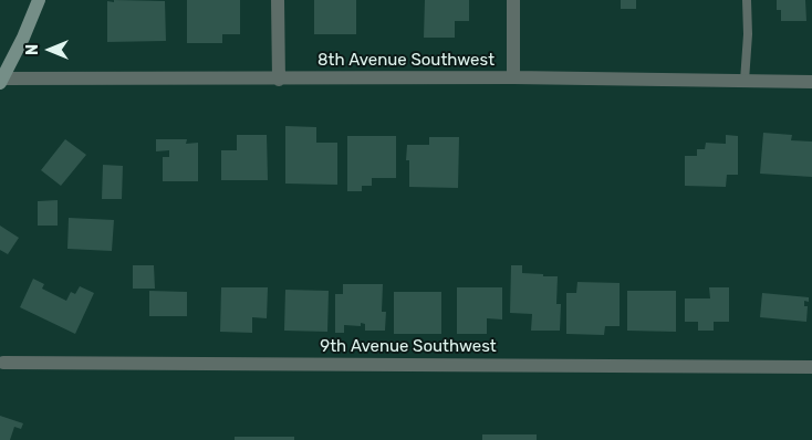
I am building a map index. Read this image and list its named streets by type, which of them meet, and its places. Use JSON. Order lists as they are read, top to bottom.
{
  "streets": {
    "street": ["8th Avenue Southwest", "9th Avenue Southwest"]
  },
  "north": "left"
}
